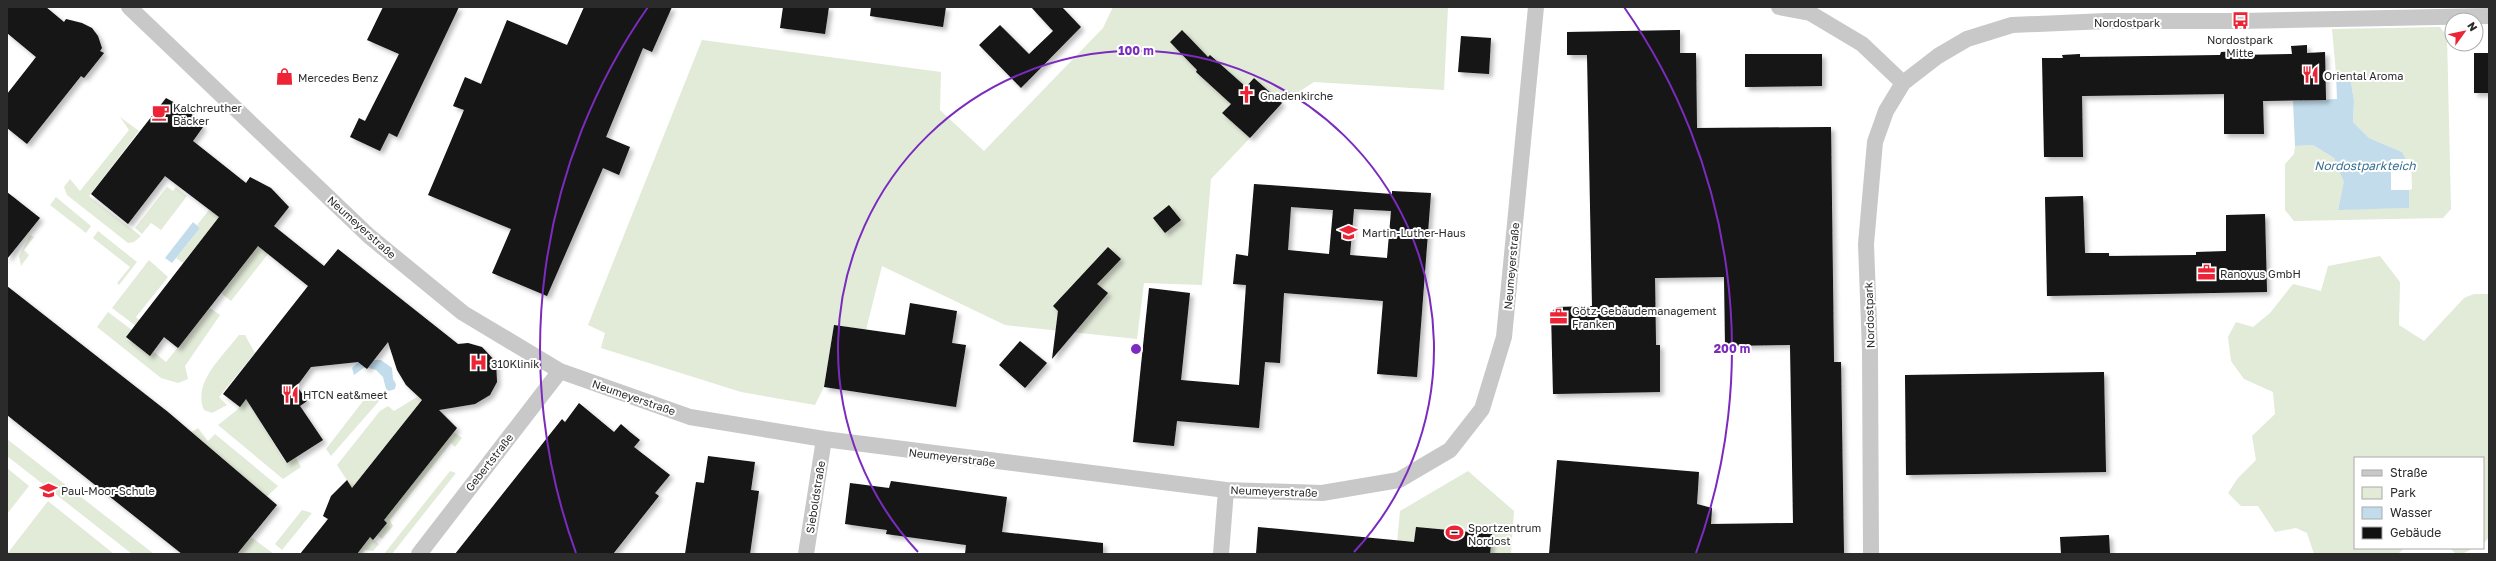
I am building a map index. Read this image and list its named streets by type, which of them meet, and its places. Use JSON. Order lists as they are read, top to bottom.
{
  "streets": {
    "street": [
      "Nordostpark",
      "Neumeyerstraße",
      "Gebertstraße",
      "Sieboldstraße"
    ]
  },
  "crossings": [
    ["Neumeyerstraße", "Gebertstraße"],
    ["Neumeyerstraße", "Sieboldstraße"]
  ],
  "water": ["Nordostparkteich"],
  "places": {
    "bus stop": ["Nordostpark Mitte"],
    "restaurant": ["Oriental Aroma", "HTCN eat&meet"],
    "shop": ["Mercedes Benz"],
    "church": ["Gnadenkirche"],
    "cafe": ["Kalchreuther Bäcker"],
    "school or university": ["Martin-Luther-Haus", "Paul-Moor-Schule"],
    "office": ["Ranovus GmbH", "Götz-Gebäudemanagement Franken"],
    "hospital": ["310Klinik"],
    "sports": ["Sportzentrum Nordost"]
  },
  "legend": [
    "Straße",
    "Park",
    "Wasser",
    "Gebäude"
  ],
  "north": "top right",
  "rings": ["100 m", "200 m"]
}
